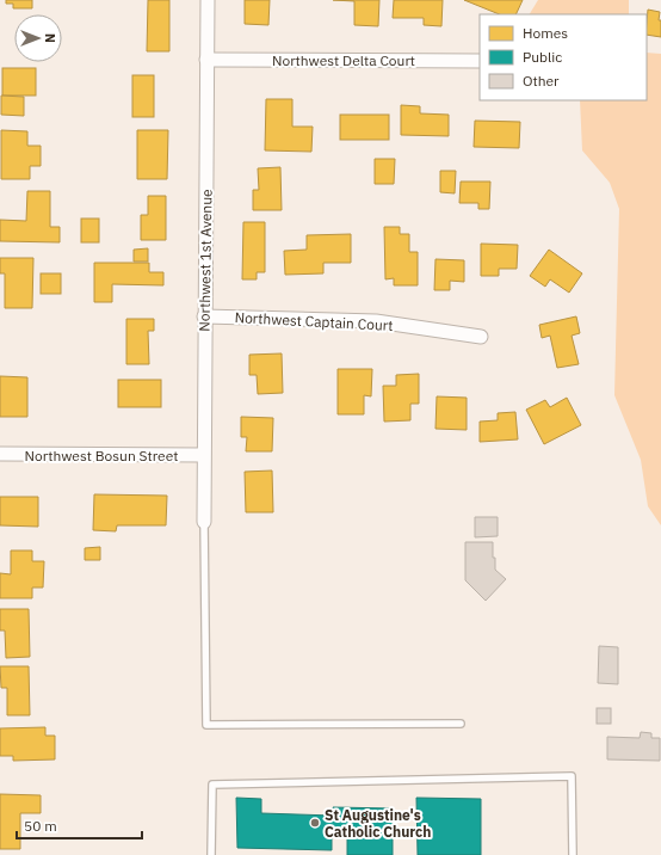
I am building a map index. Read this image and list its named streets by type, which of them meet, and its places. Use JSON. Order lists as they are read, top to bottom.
{
  "streets": {
    "street": [
      "Northwest Delta Court",
      "Northwest 1st Avenue",
      "Northwest Captain Court",
      "Northwest Bosun Street"
    ]
  },
  "crossings": [
    ["Northwest Delta Court", "Northwest 1st Avenue"],
    ["Northwest 1st Avenue", "Northwest Captain Court"],
    ["Northwest 1st Avenue", "Northwest Bosun Street"]
  ],
  "places": ["St Augustine's Catholic Church"],
  "legend": ["Homes", "Public", "Other"],
  "scale_bar": "50 m",
  "north": "right"
}
